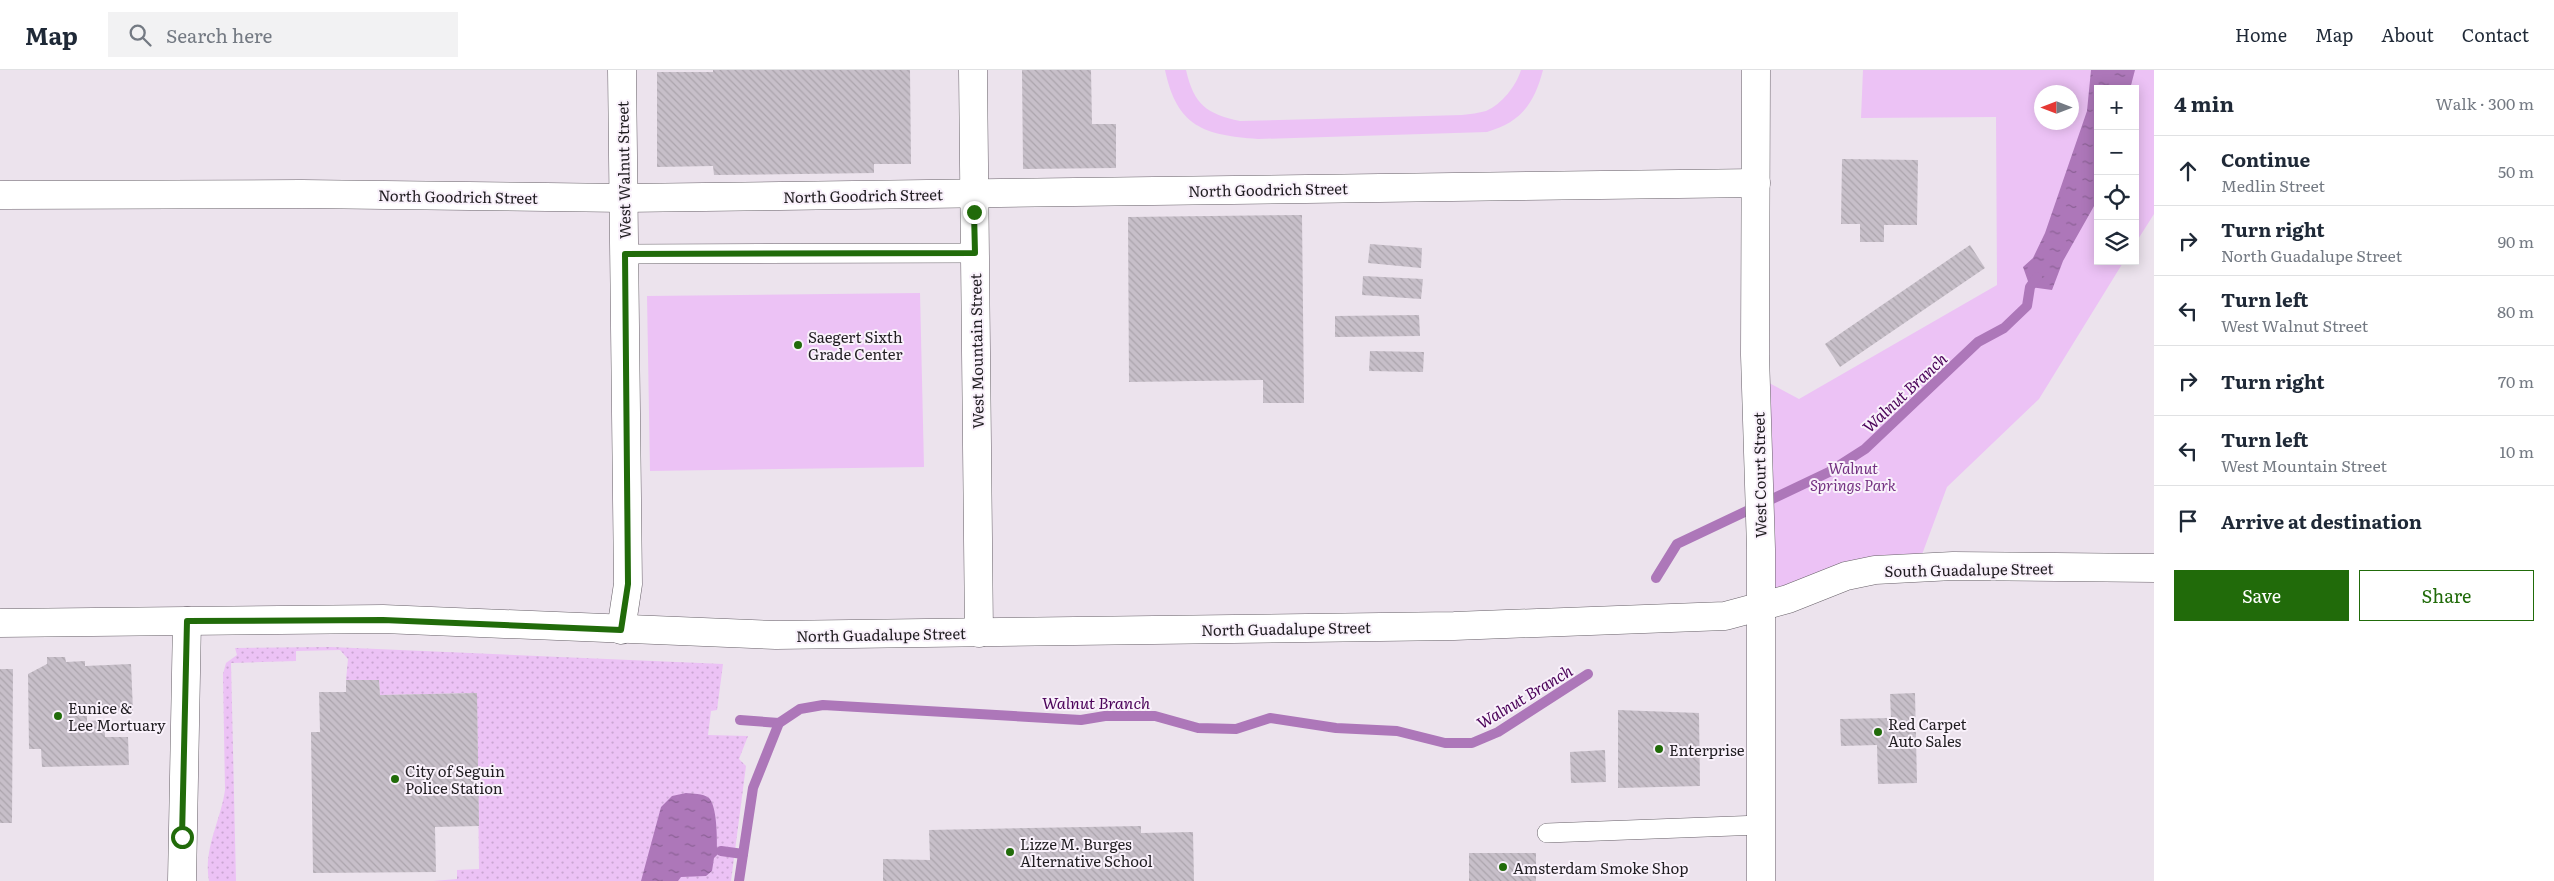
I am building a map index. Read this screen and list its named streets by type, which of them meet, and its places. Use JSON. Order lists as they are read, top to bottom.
{
  "streets": {
    "street": [
      "West Walnut Street",
      "North Goodrich Street",
      "West Mountain Street",
      "West Court Street",
      "South Guadalupe Street",
      "North Guadalupe Street"
    ]
  },
  "crossings": [
    ["West Walnut Street", "North Goodrich Street"],
    ["West Walnut Street", "North Guadalupe Street"],
    ["North Goodrich Street", "West Mountain Street"],
    ["North Goodrich Street", "West Court Street"],
    ["West Mountain Street", "North Guadalupe Street"],
    ["West Court Street", "South Guadalupe Street"],
    ["West Court Street", "North Guadalupe Street"],
    ["South Guadalupe Street", "North Guadalupe Street"]
  ],
  "water": ["Walnut Branch"],
  "parks": ["Walnut Springs Park"],
  "places": [
    "Saegert Sixth Grade Center",
    "Eunice & Lee Mortuary",
    "Red Carpet Auto Sales",
    "Enterprise",
    "City of Seguin Police Station",
    "Lizze M. Burges Alternative School",
    "Amsterdam Smoke Shop"
  ],
  "north": "left",
  "page": {
    "header": "Map",
    "search": "Search here",
    "nav": [
      "Home",
      "Map",
      "About",
      "Contact"
    ],
    "heading": ["4 min", "Walk · 300 m"],
    "map_buttons": ["+", "−"],
    "list": [
      ["Continue", "Medlin Street", "50 m"],
      ["Turn right", "North Guadalupe Street", "90 m"],
      ["Turn left", "West Walnut Street", "80 m"],
      ["Turn right", "70 m"],
      ["Turn left", "West Mountain Street", "10 m"],
      "Arrive at destination"
    ],
    "buttons": ["Save", "Share"]
  }
}
